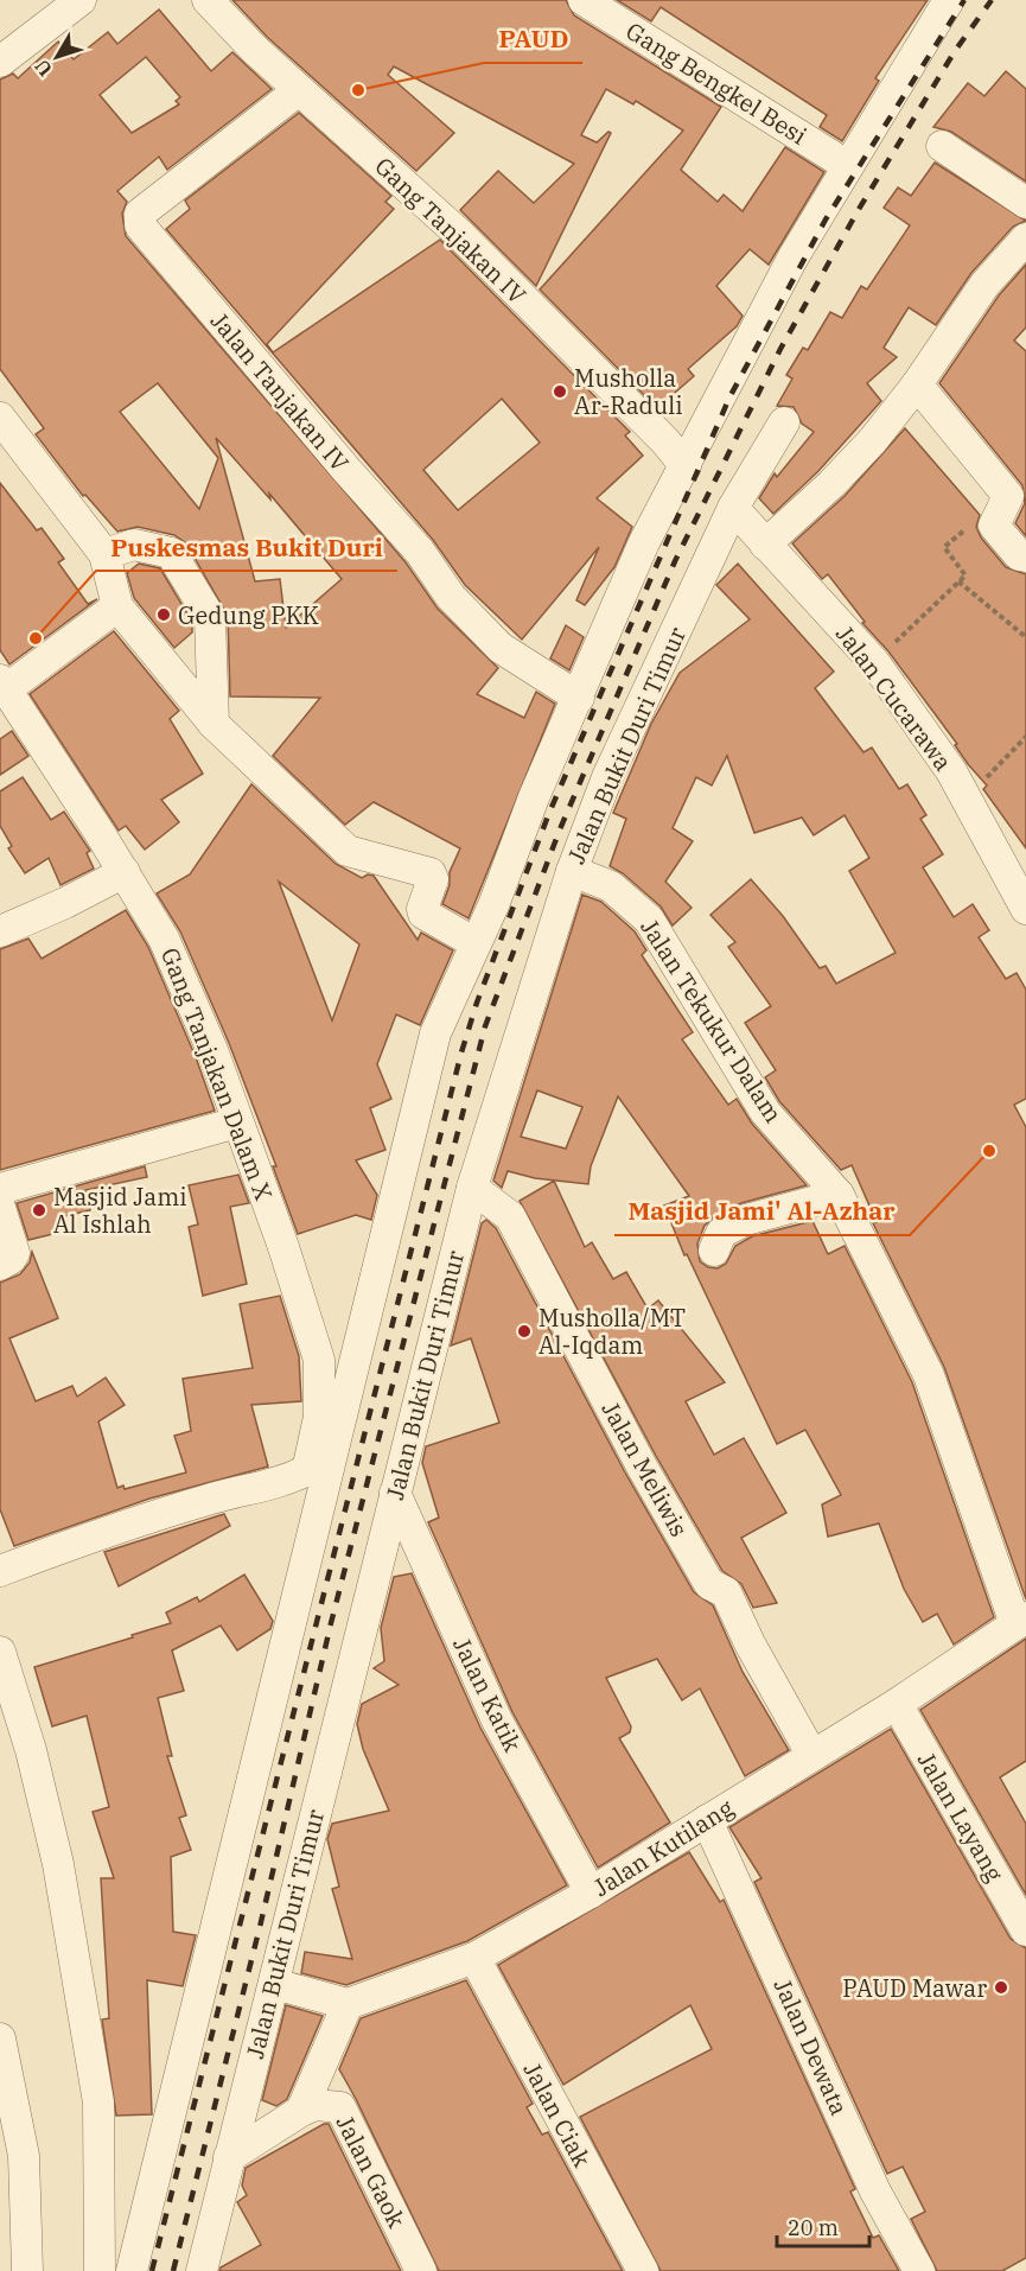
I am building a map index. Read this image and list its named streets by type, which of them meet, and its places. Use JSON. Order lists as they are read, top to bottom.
{
  "streets": {
    "street": [
      "Gang Bengkel Besi",
      "Gang Tanjakan IV",
      "Jalan Tanjakan IV",
      "Jalan Cucarawa",
      "Jalan Bukit Duri Timur",
      "Jalan Tekukur Dalam",
      "Gang Tanjakan Dalam X",
      "Jalan Meliwis",
      "Jalan Katik",
      "Jalan Layang",
      "Jalan Kutilang",
      "Jalan Dewata",
      "Jalan Ciak",
      "Jalan Gaok"
    ]
  },
  "crossings": [
    ["Gang Tanjakan IV", "Jalan Tanjakan IV"],
    ["Jalan Cucarawa", "Jalan Bukit Duri Timur"],
    ["Jalan Bukit Duri Timur", "Jalan Tekukur Dalam"],
    ["Jalan Bukit Duri Timur", "Jalan Meliwis"],
    ["Jalan Bukit Duri Timur", "Jalan Katik"],
    ["Jalan Bukit Duri Timur", "Jalan Gaok"],
    ["Jalan Tekukur Dalam", "Jalan Kutilang"],
    ["Jalan Meliwis", "Jalan Kutilang"],
    ["Jalan Katik", "Jalan Kutilang"],
    ["Jalan Layang", "Jalan Kutilang"],
    ["Jalan Kutilang", "Jalan Dewata"],
    ["Jalan Kutilang", "Jalan Ciak"],
    ["Jalan Kutilang", "Jalan Gaok"]
  ],
  "places": [
    "PAUD",
    "Musholla Ar-Raduli",
    "Gedung PKK",
    "Puskesmas Bukit Duri",
    "Masjid Jami' Al-Azhar",
    "Masjid Jami Al Ishlah",
    "Musholla/MT Al-Iqdam",
    "PAUD Mawar"
  ],
  "scale_bar": "20 m",
  "north": "bottom left"
}
